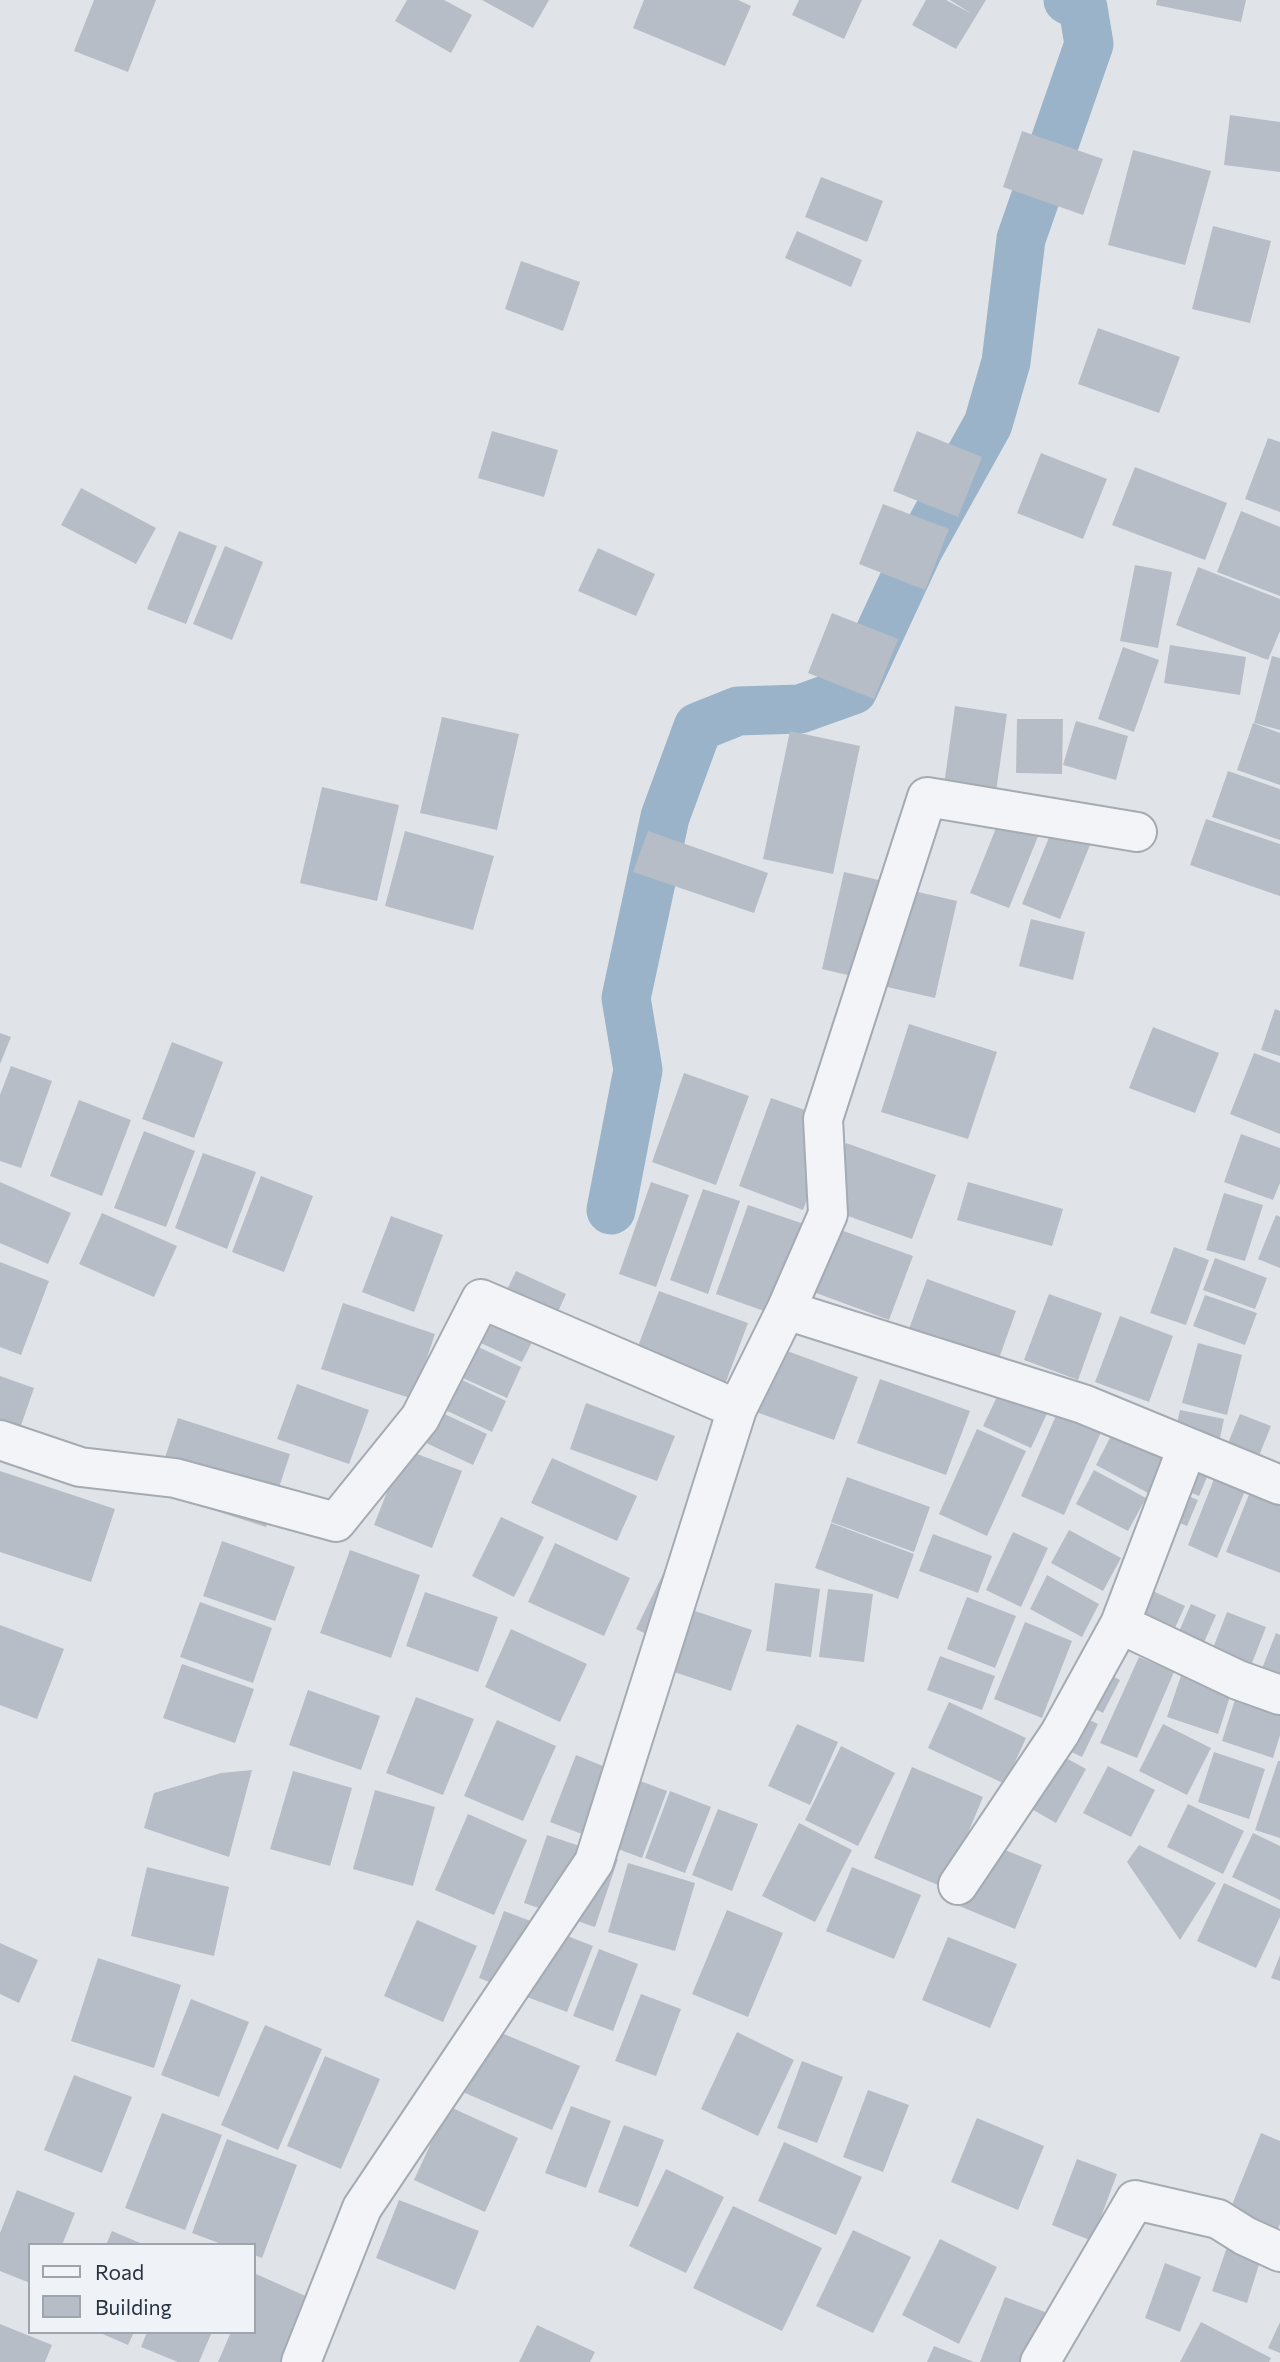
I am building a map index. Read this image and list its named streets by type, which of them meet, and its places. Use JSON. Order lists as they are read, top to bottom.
{
  "legend": ["Road", "Building"]
}
